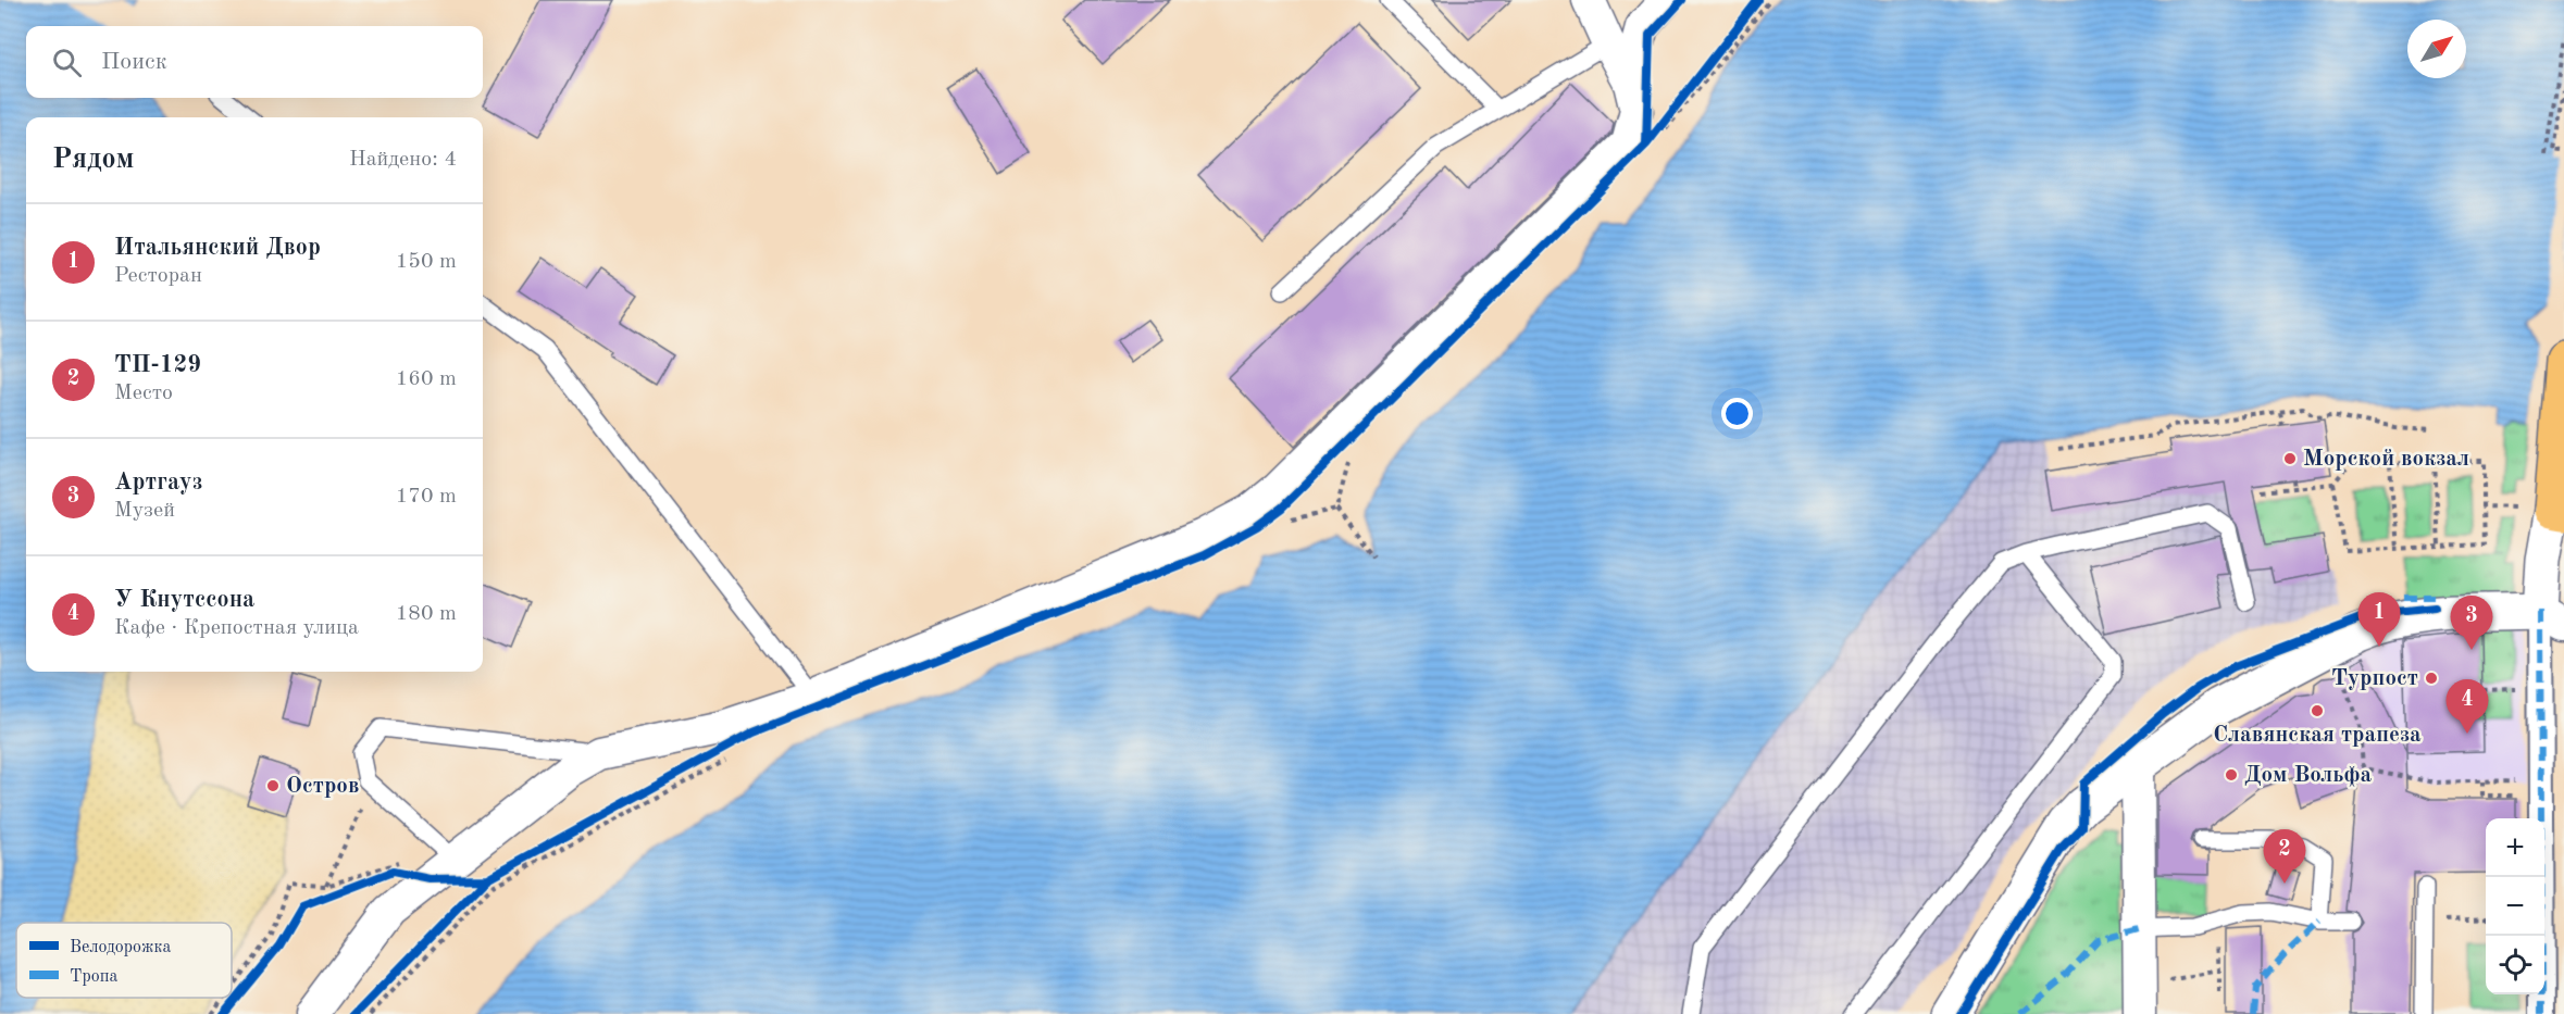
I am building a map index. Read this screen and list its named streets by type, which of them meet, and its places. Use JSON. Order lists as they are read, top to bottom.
{
  "places": [
    "Морской вокзал",
    "Турпост",
    "Славянская трапеза",
    "Дом Вольфа",
    "Остров"
  ],
  "legend": ["Велодорожка", "Тропа"],
  "north": "top right",
  "page": {
    "search": "Поиск",
    "heading": ["Рядом", "Найдено: 4"],
    "list": [
      {
        "mark": "1",
        "name": "Итальянский Двор",
        "note": "Ресторан",
        "value": "150 m"
      },
      {
        "mark": "2",
        "name": "ТП-129",
        "note": "Место",
        "value": "160 m"
      },
      {
        "mark": "3",
        "name": "Артгауз",
        "note": "Музей",
        "value": "170 m"
      },
      {
        "mark": "4",
        "name": "У Кнутссона",
        "note": "Кафе · Крепостная улица",
        "value": "180 m"
      }
    ],
    "pins": [
      "1",
      "3",
      "4",
      "2"
    ],
    "map_buttons": ["+", "−"]
  }
}
